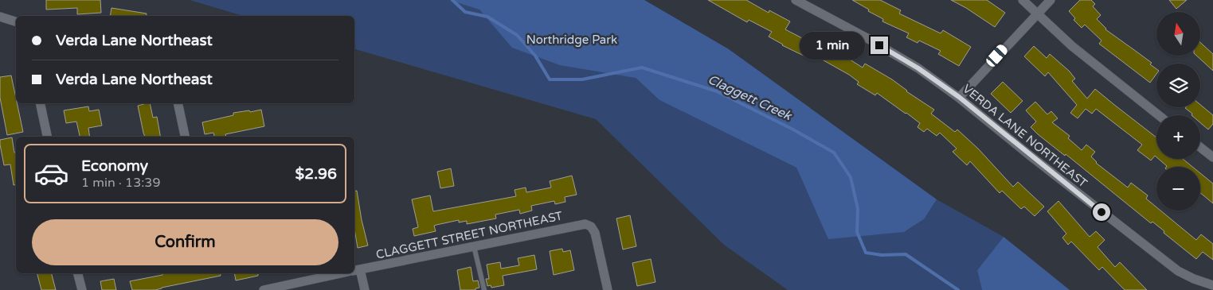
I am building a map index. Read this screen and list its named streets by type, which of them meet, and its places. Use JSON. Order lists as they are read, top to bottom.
{
  "streets": {
    "street": ["VERDA LANE NORTHEAST", "CLAGGETT STREET NORTHEAST"]
  },
  "water": ["Claggett Creek"],
  "parks": ["Northridge Park"],
  "north": "top",
  "page": {
    "map_buttons": ["+", "−"],
    "banner": ["Verda Lane Northeast", "Verda Lane Northeast"],
    "bubble": "1 min",
    "list": [
      {
        "name": "Economy",
        "note": "1 min · 13:39",
        "value": "$2.96"
      }
    ],
    "buttons": "Confirm"
  }
}
